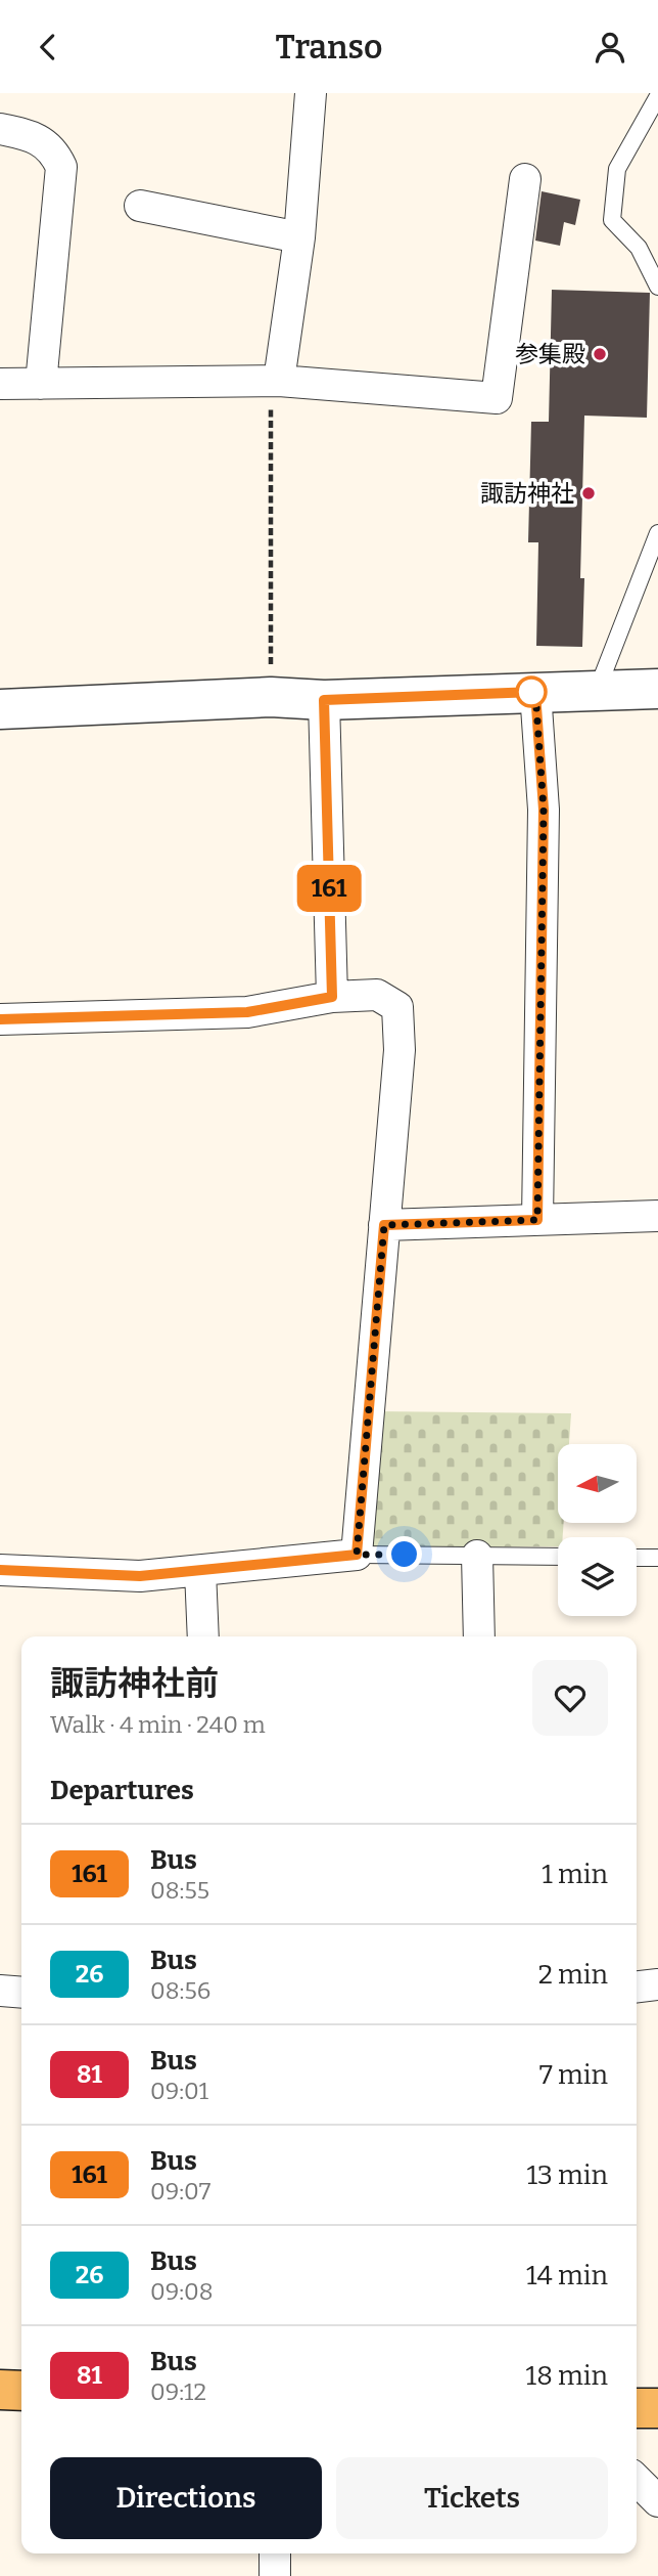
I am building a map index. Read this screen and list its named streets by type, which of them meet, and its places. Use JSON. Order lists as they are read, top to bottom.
{
  "places": ["参集殿", "諏訪神社"],
  "lines": ["bus line 161"],
  "north": "left",
  "page": {
    "header": "Transo",
    "on_map": "161",
    "heading": [
      ["諏訪神社前", "Walk · 4 min · 240 m"],
      "Departures"
    ],
    "list": [
      {
        "mark": "161",
        "name": "Bus",
        "note": "08:55",
        "value": "1 min"
      },
      {
        "mark": "26",
        "name": "Bus",
        "note": "08:56",
        "value": "2 min"
      },
      {
        "mark": "81",
        "name": "Bus",
        "note": "09:01",
        "value": "7 min"
      },
      {
        "mark": "161",
        "name": "Bus",
        "note": "09:07",
        "value": "13 min"
      },
      {
        "mark": "26",
        "name": "Bus",
        "note": "09:08",
        "value": "14 min"
      },
      {
        "mark": "81",
        "name": "Bus",
        "note": "09:12",
        "value": "18 min"
      }
    ],
    "buttons": ["Directions", "Tickets"]
  }
}
